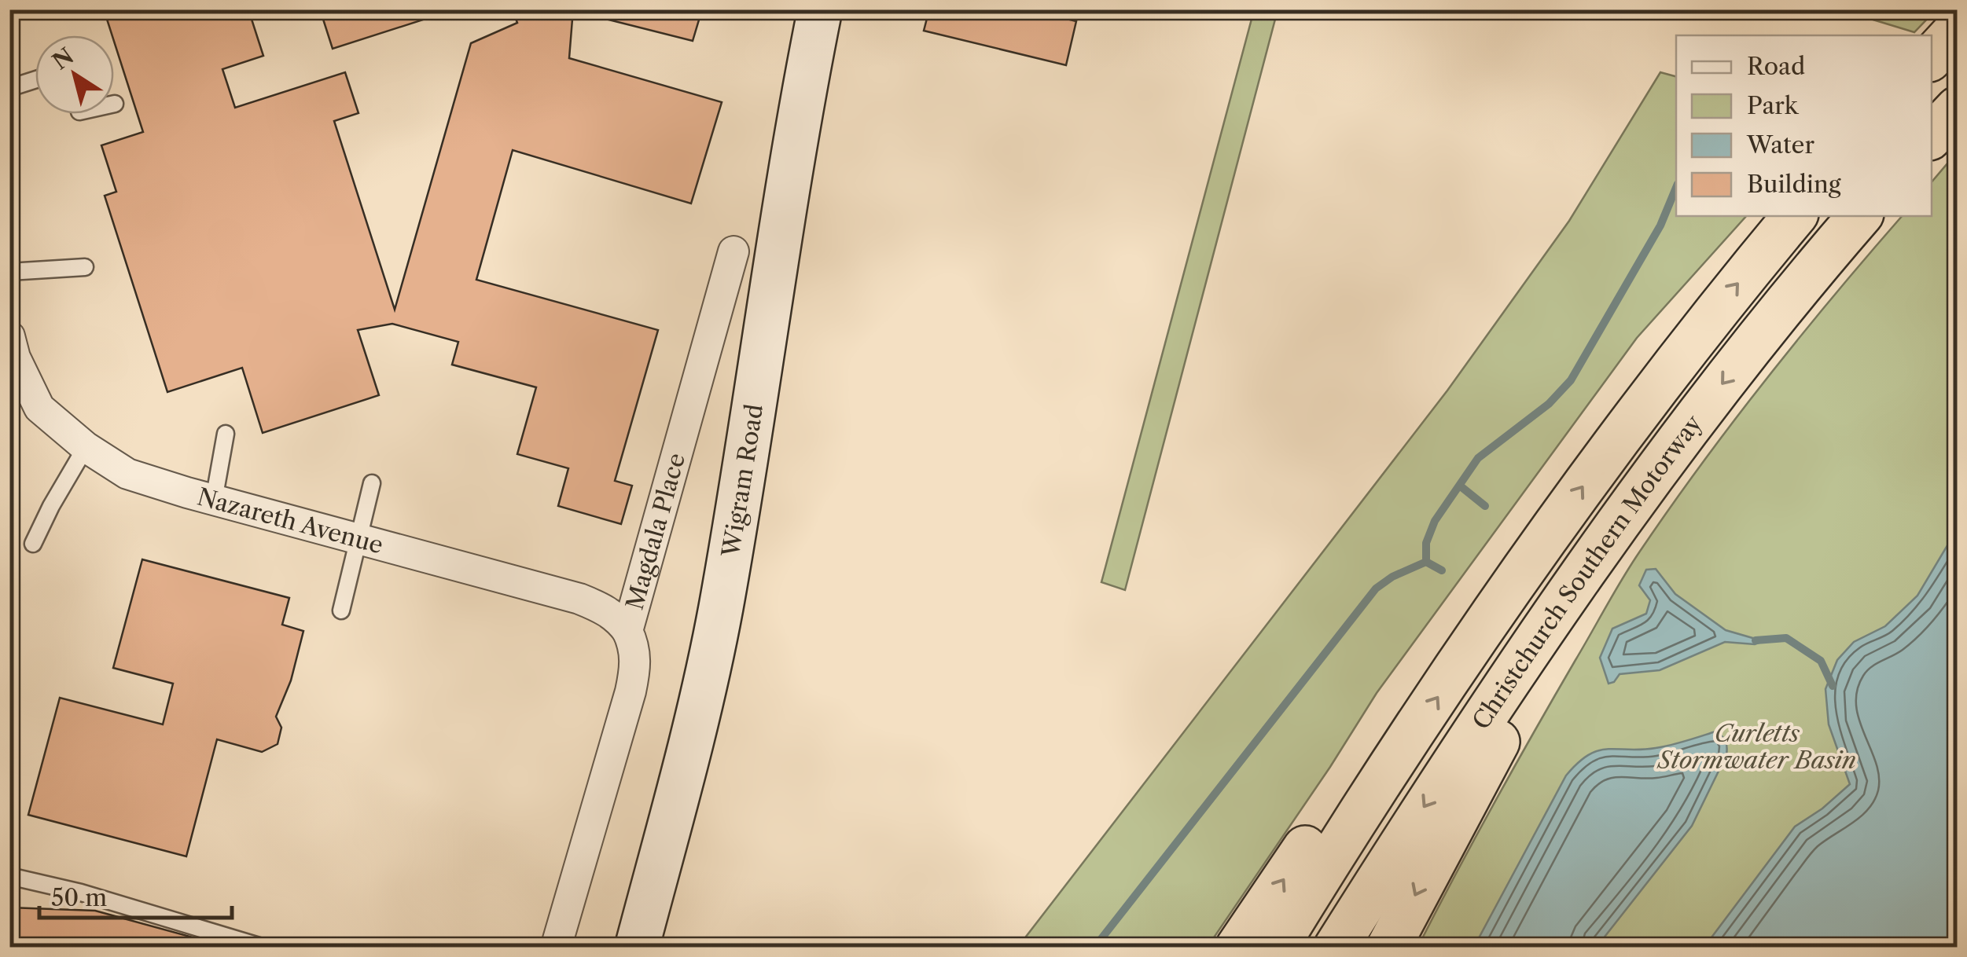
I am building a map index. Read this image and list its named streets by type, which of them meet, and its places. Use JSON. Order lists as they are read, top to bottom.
{
  "streets": {
    "highway": ["Christchurch Southern Motorway"],
    "main road": ["Wigram Road"],
    "street": ["Nazareth Avenue", "Magdala Place"]
  },
  "crossings": [
    ["Nazareth Avenue", "Magdala Place"]
  ],
  "parks": ["Curletts Stormwater Basin"],
  "legend": [
    "Road",
    "Park",
    "Water",
    "Building"
  ],
  "scale_bar": "50 m",
  "north": "top left"
}
